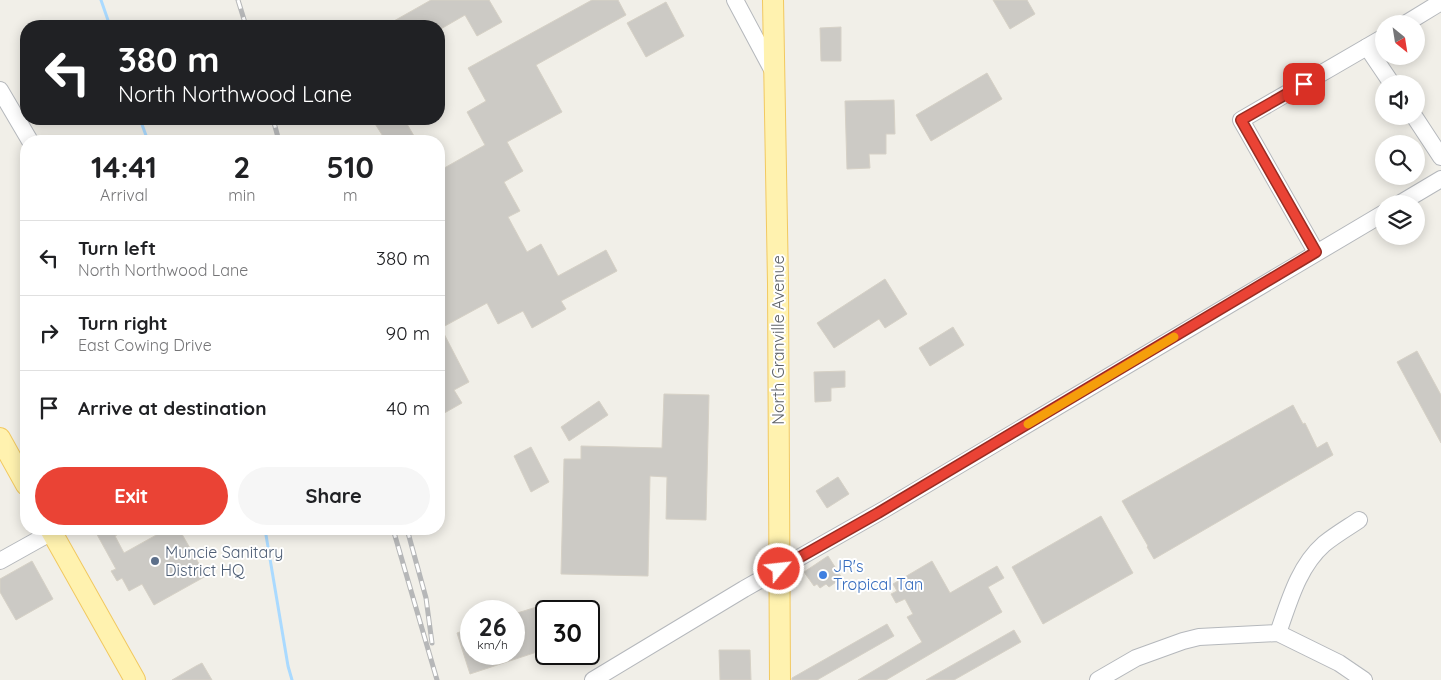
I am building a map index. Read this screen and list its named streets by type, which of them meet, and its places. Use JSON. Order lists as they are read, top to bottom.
{
  "streets": {
    "main road": ["North Granville Avenue"]
  },
  "places": ["Muncie Sanitary District HQ", "JR's Tropical Tan"],
  "north": "bottom right",
  "page": {
    "turn": ["380 m", "North Northwood Lane"],
    "eta": [
      "14:41",
      "Arrival",
      "2",
      "min",
      "510",
      "m"
    ],
    "list": [
      {
        "name": "Turn left",
        "note": "North Northwood Lane",
        "value": "380 m"
      },
      {
        "name": "Turn right",
        "note": "East Cowing Drive",
        "value": "90 m"
      },
      {
        "name": "Arrive at destination",
        "value": "40 m"
      }
    ],
    "buttons": ["Exit", "Share"],
    "speed": "26 km/h",
    "limit": "30"
  }
}
